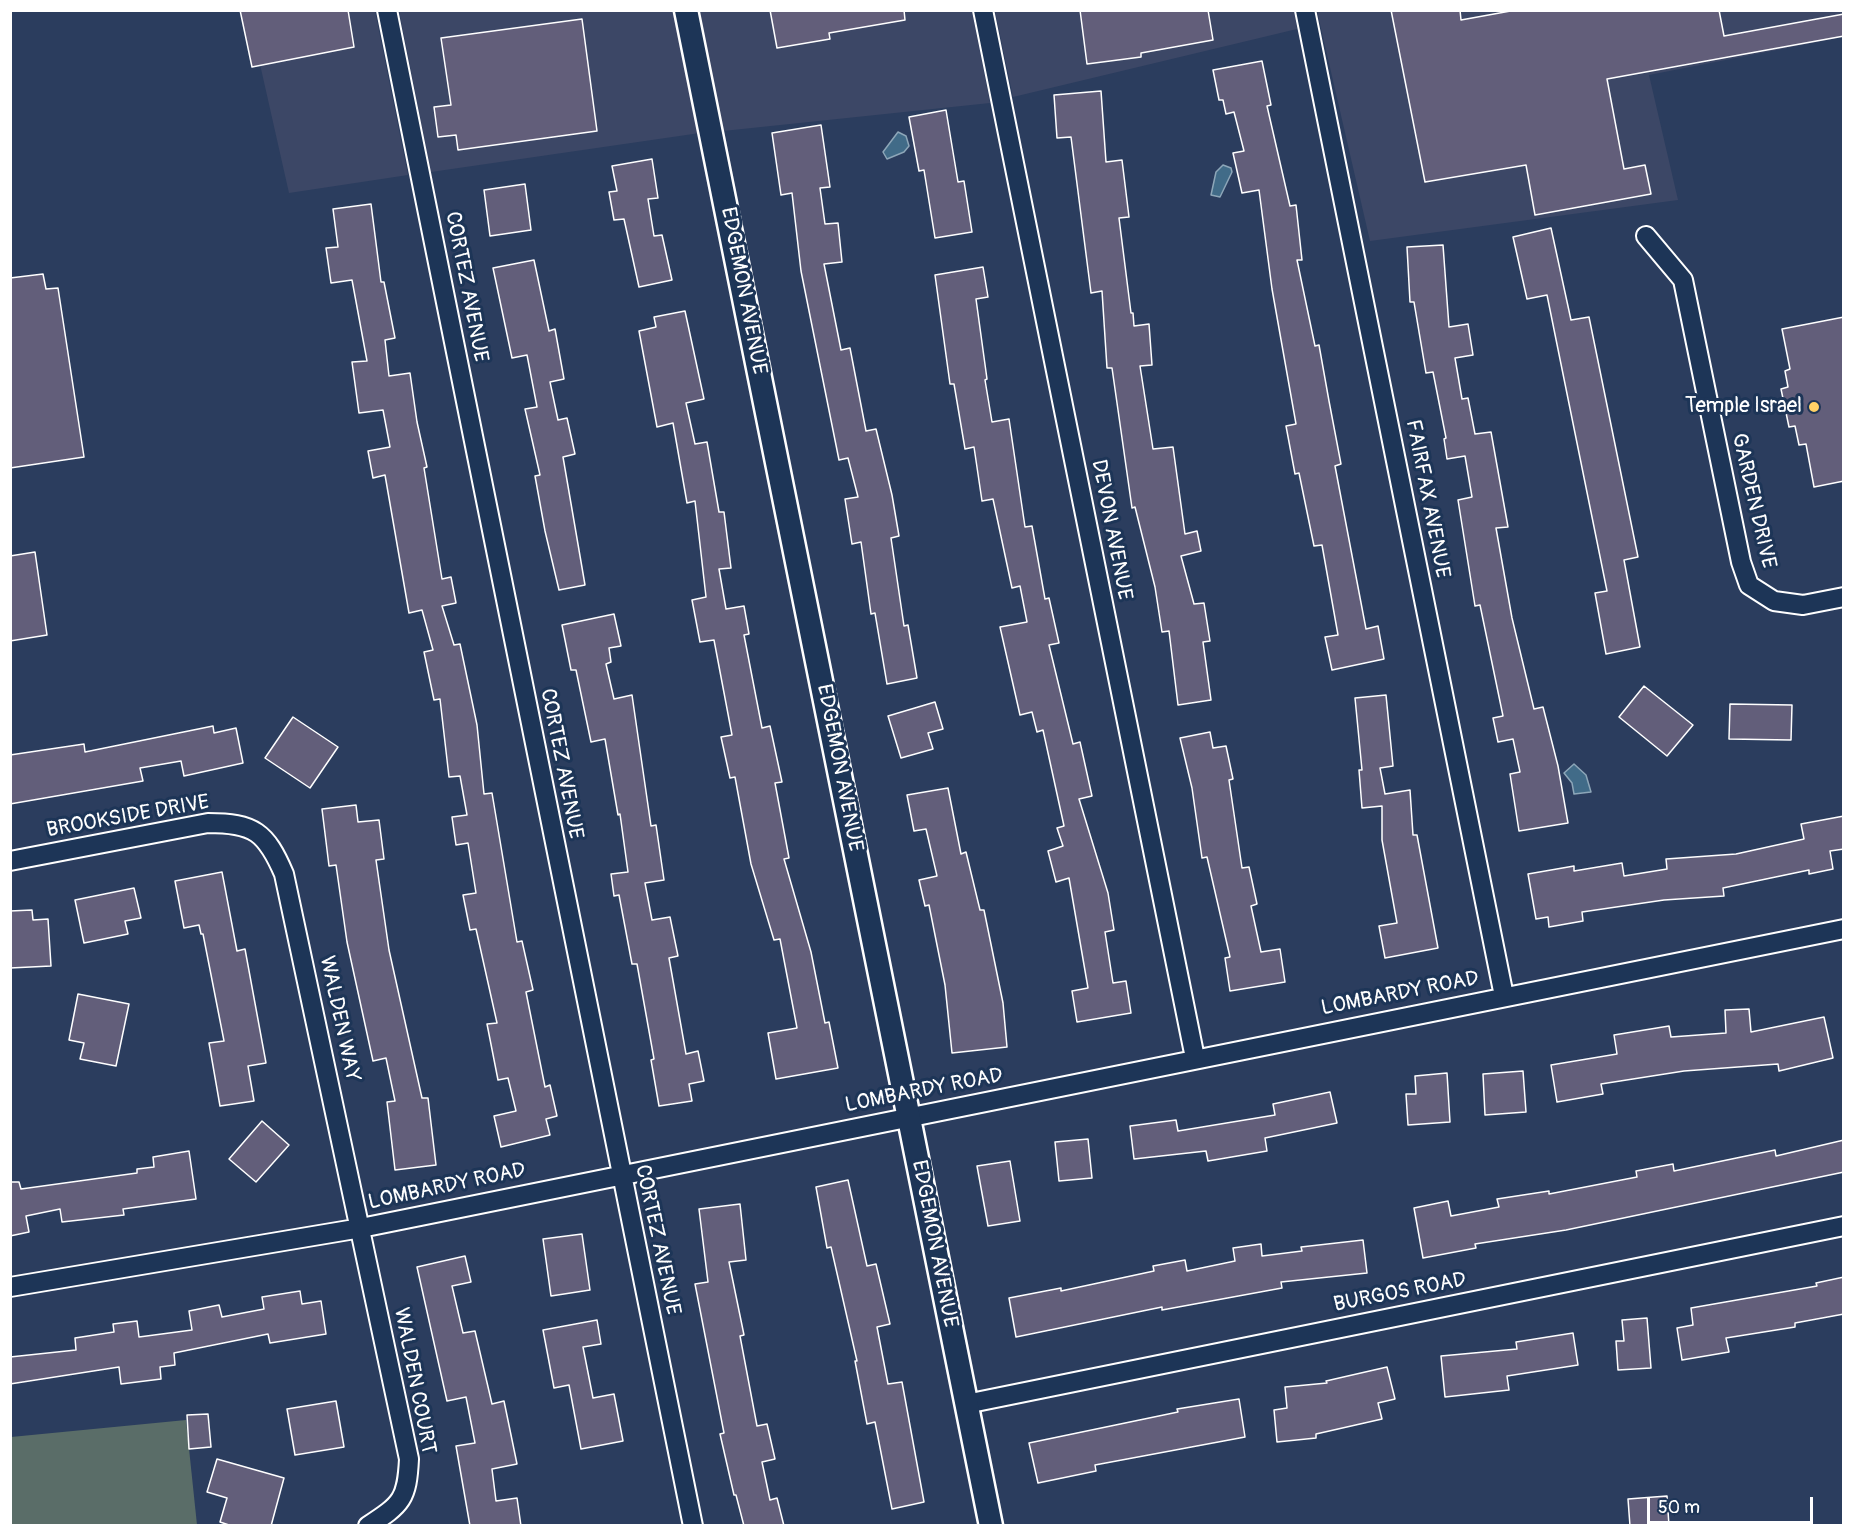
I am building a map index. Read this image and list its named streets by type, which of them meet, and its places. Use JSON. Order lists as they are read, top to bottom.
{
  "streets": {
    "street": [
      "CORTEZ AVENUE",
      "EDGEMON AVENUE",
      "FAIRFAX AVENUE",
      "GARDEN DRIVE",
      "DEVON AVENUE",
      "BROOKSIDE DRIVE",
      "LOMBARDY ROAD",
      "WALDEN WAY",
      "BURGOS ROAD",
      "WALDEN COURT"
    ]
  },
  "crossings": [
    ["CORTEZ AVENUE", "LOMBARDY ROAD"],
    ["EDGEMON AVENUE", "LOMBARDY ROAD"],
    ["EDGEMON AVENUE", "BURGOS ROAD"],
    ["FAIRFAX AVENUE", "LOMBARDY ROAD"],
    ["DEVON AVENUE", "LOMBARDY ROAD"],
    ["BROOKSIDE DRIVE", "WALDEN WAY"],
    ["LOMBARDY ROAD", "WALDEN WAY"],
    ["LOMBARDY ROAD", "WALDEN COURT"],
    ["WALDEN WAY", "WALDEN COURT"]
  ],
  "places": ["Temple Israel"],
  "scale_bar": "50 m"
}
